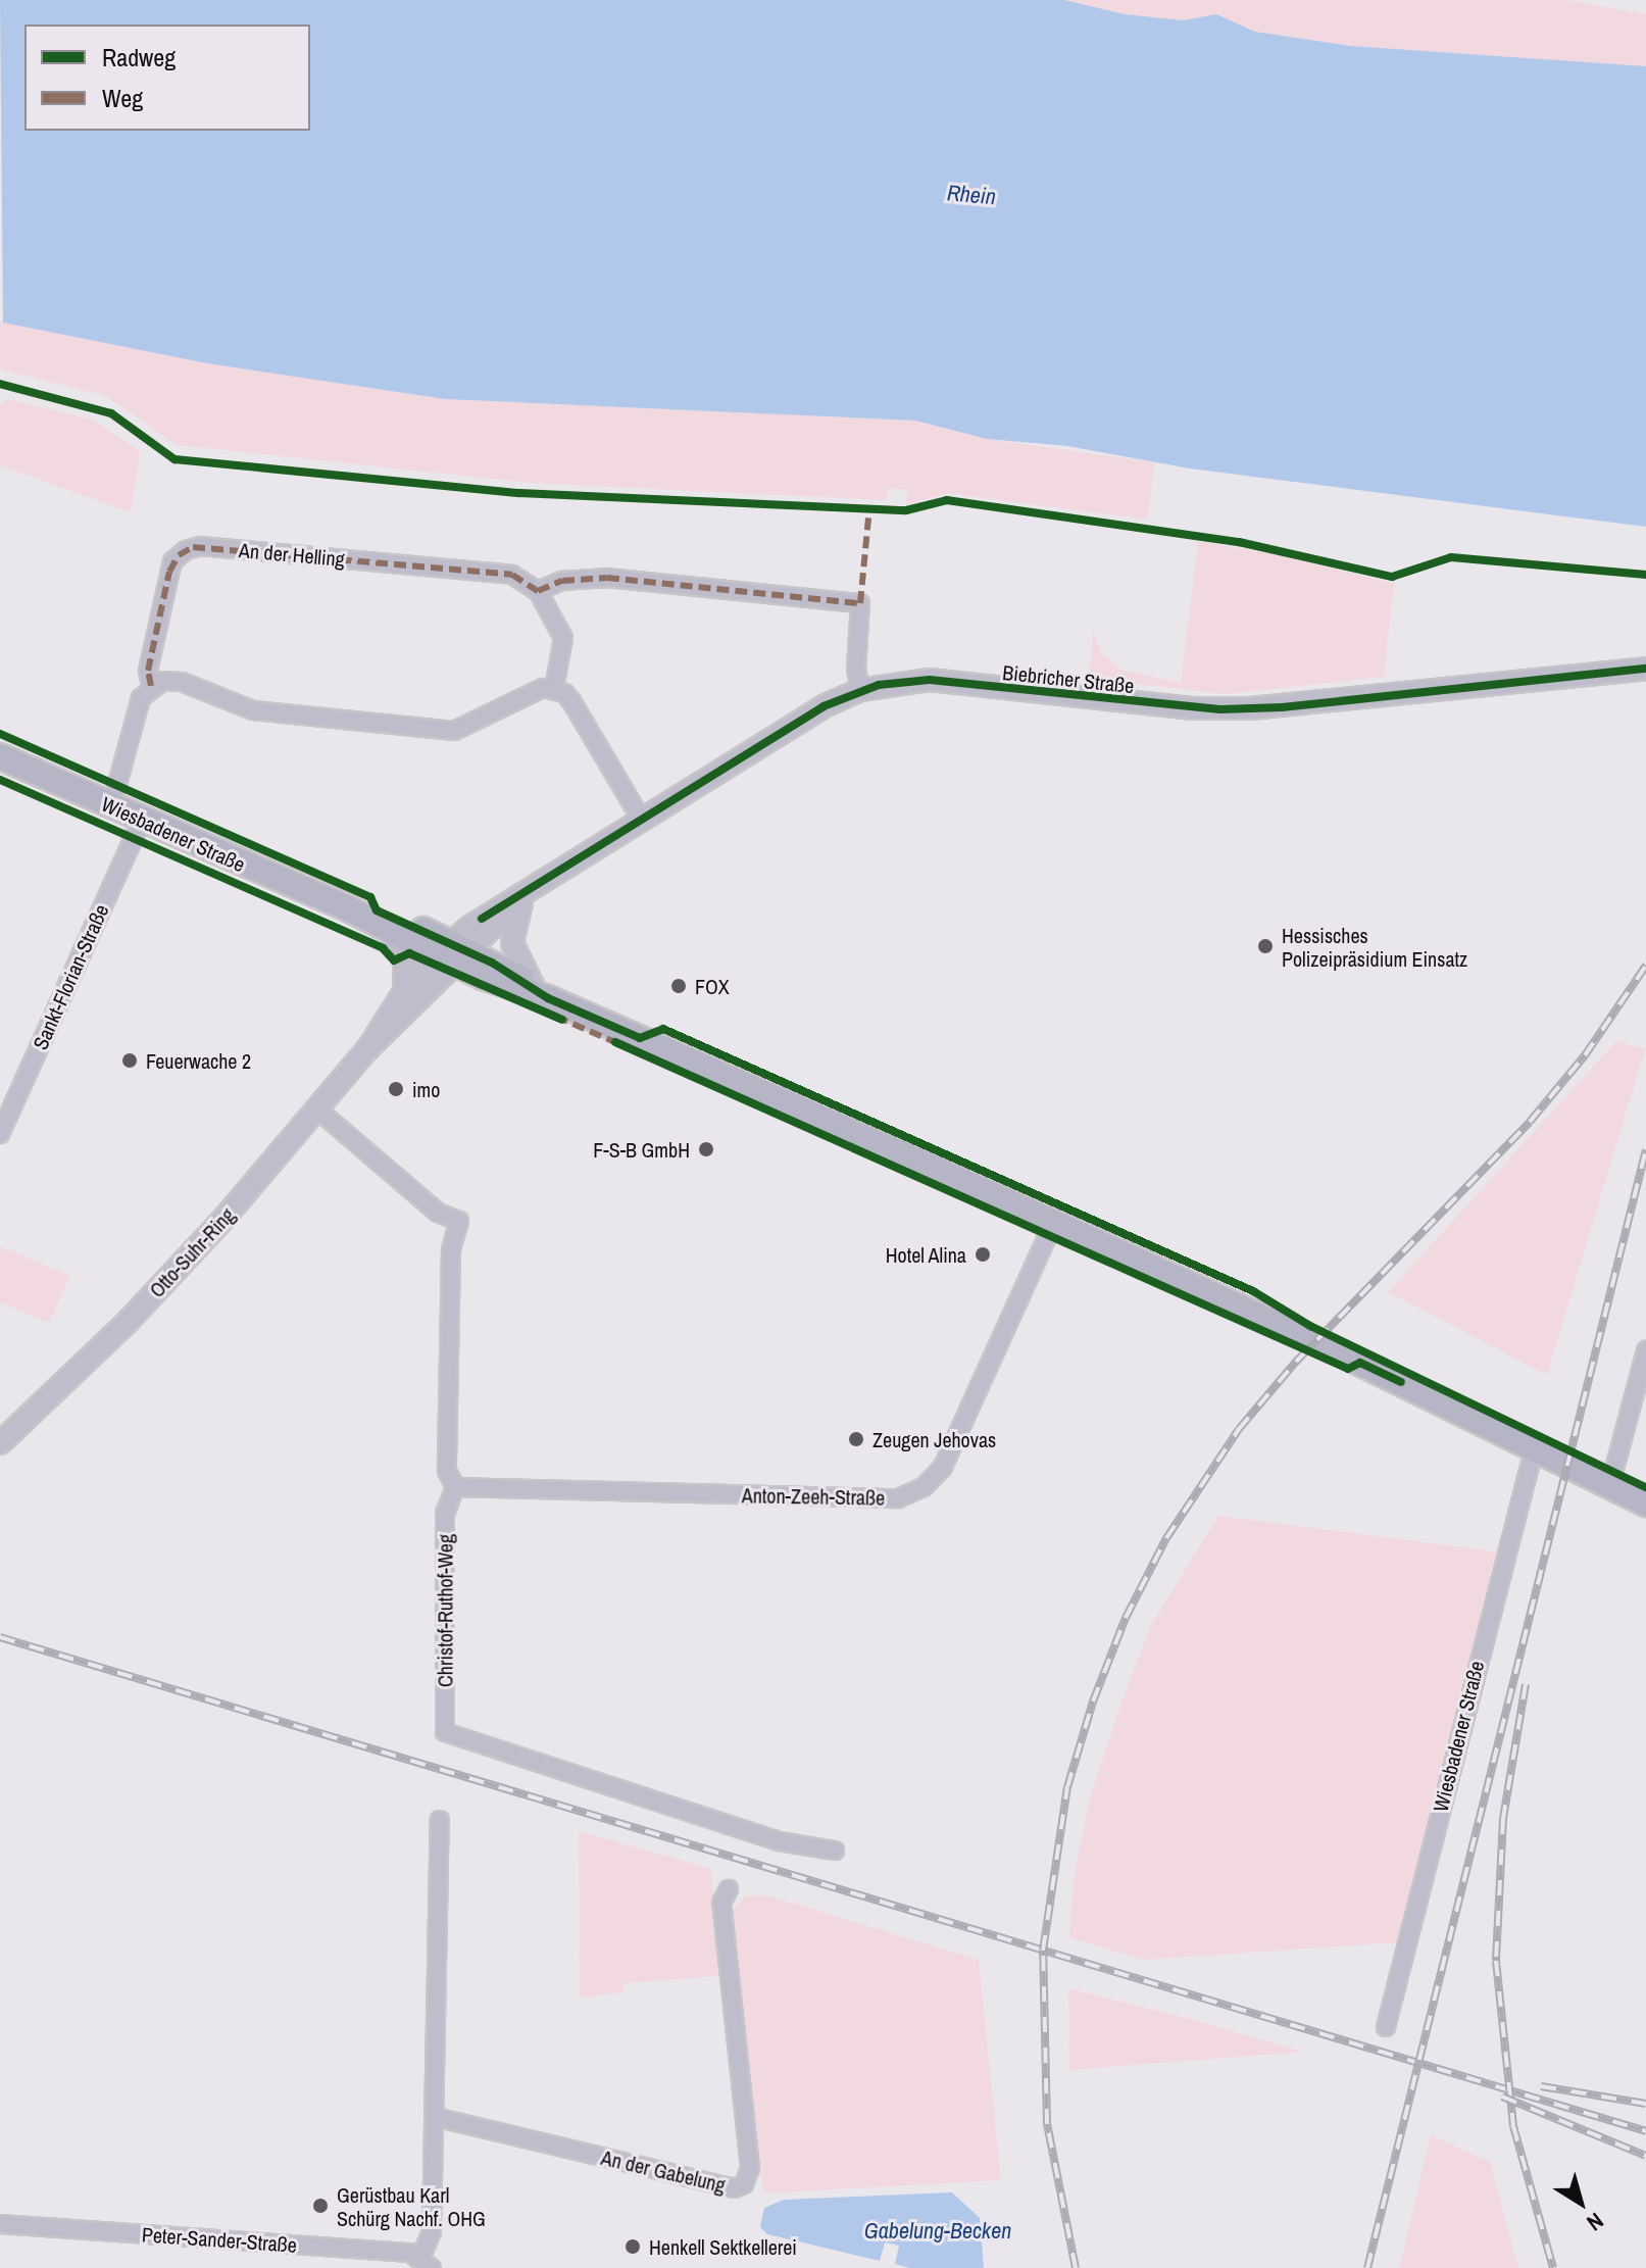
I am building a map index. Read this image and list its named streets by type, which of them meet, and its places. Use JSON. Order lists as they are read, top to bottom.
{
  "streets": {
    "main road": ["Wiesbadener Straße"],
    "street": [
      "An der Helling",
      "Biebricher Straße",
      "Sankt-Florian-Straße",
      "Otto-Suhr-Ring",
      "Anton-Zeeh-Straße",
      "Christof-Ruthof-Weg",
      "An der Gabelung",
      "Peter-Sander-Straße"
    ]
  },
  "crossings": [
    ["An der Helling", "Wiesbadener Straße"],
    ["Biebricher Straße", "Wiesbadener Straße"],
    ["Biebricher Straße", "Otto-Suhr-Ring"],
    ["Wiesbadener Straße", "Sankt-Florian-Straße"],
    ["Wiesbadener Straße", "Otto-Suhr-Ring"],
    ["Wiesbadener Straße", "Anton-Zeeh-Straße"],
    ["Otto-Suhr-Ring", "Christof-Ruthof-Weg"],
    ["Anton-Zeeh-Straße", "Christof-Ruthof-Weg"]
  ],
  "water": ["Rhein", "Gabelung-Becken"],
  "places": [
    "Hessisches Polizeipräsidium Einsatz",
    "FOX",
    "Feuerwache 2",
    "imo",
    "F-S-B GmbH",
    "Hotel Alina",
    "Zeugen Jehovas",
    "Gerüstbau Karl Schürg Nachf. OHG",
    "Henkell Sektkellerei"
  ],
  "legend": ["Radweg", "Weg"],
  "north": "bottom right"
}
